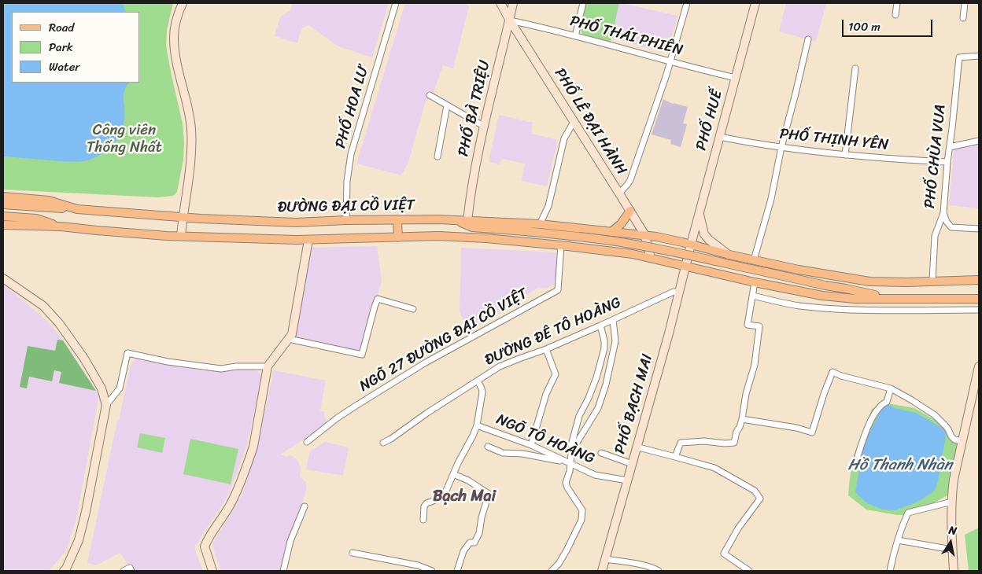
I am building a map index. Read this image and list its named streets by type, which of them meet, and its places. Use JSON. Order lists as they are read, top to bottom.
{
  "streets": {
    "main road": ["ĐƯỜNG ĐẠI CỒ VIỆT"],
    "street": [
      "PHỐ THÁI PHIÊN",
      "PHỐ HOA LƯ",
      "PHỐ BÀ TRIỆU",
      "PHỐ HUẾ",
      "PHỐ LÊ ĐẠI HÀNH",
      "PHỐ THỊNH YÊN",
      "PHỐ CHÙA VUA",
      "ĐƯỜNG ĐÊ TÔ HOÀNG",
      "NGÕ 27 ĐƯỜNG ĐẠI CỒ VIỆT",
      "PHỐ BẠCH MAI",
      "NGÕ TÔ HOÀNG"
    ]
  },
  "crossings": [
    ["PHỐ THÁI PHIÊN", "PHỐ BÀ TRIỆU"],
    ["PHỐ THÁI PHIÊN", "PHỐ HUẾ"],
    ["PHỐ THÁI PHIÊN", "PHỐ LÊ ĐẠI HÀNH"],
    ["PHỐ HOA LƯ", "ĐƯỜNG ĐẠI CỒ VIỆT"],
    ["PHỐ BÀ TRIỆU", "PHỐ LÊ ĐẠI HÀNH"],
    ["PHỐ BÀ TRIỆU", "ĐƯỜNG ĐẠI CỒ VIỆT"],
    ["PHỐ HUẾ", "PHỐ THỊNH YÊN"],
    ["PHỐ HUẾ", "ĐƯỜNG ĐẠI CỒ VIỆT"],
    ["PHỐ HUẾ", "PHỐ BẠCH MAI"],
    ["PHỐ LÊ ĐẠI HÀNH", "ĐƯỜNG ĐẠI CỒ VIỆT"],
    ["PHỐ THỊNH YÊN", "PHỐ CHÙA VUA"],
    ["ĐƯỜNG ĐẠI CỒ VIỆT", "NGÕ 27 ĐƯỜNG ĐẠI CỒ VIỆT"],
    ["ĐƯỜNG ĐẠI CỒ VIỆT", "PHỐ BẠCH MAI"],
    ["ĐƯỜNG ĐÊ TÔ HOÀNG", "PHỐ BẠCH MAI"],
    ["PHỐ BẠCH MAI", "NGÕ TÔ HOÀNG"]
  ],
  "districts": ["Bạch Mai"],
  "water": ["Hồ Thanh Nhàn"],
  "parks": ["Công viên Thống Nhất"],
  "legend": ["Road", "Park", "Water"],
  "scale_bar": "100 m",
  "north": "top"
}
